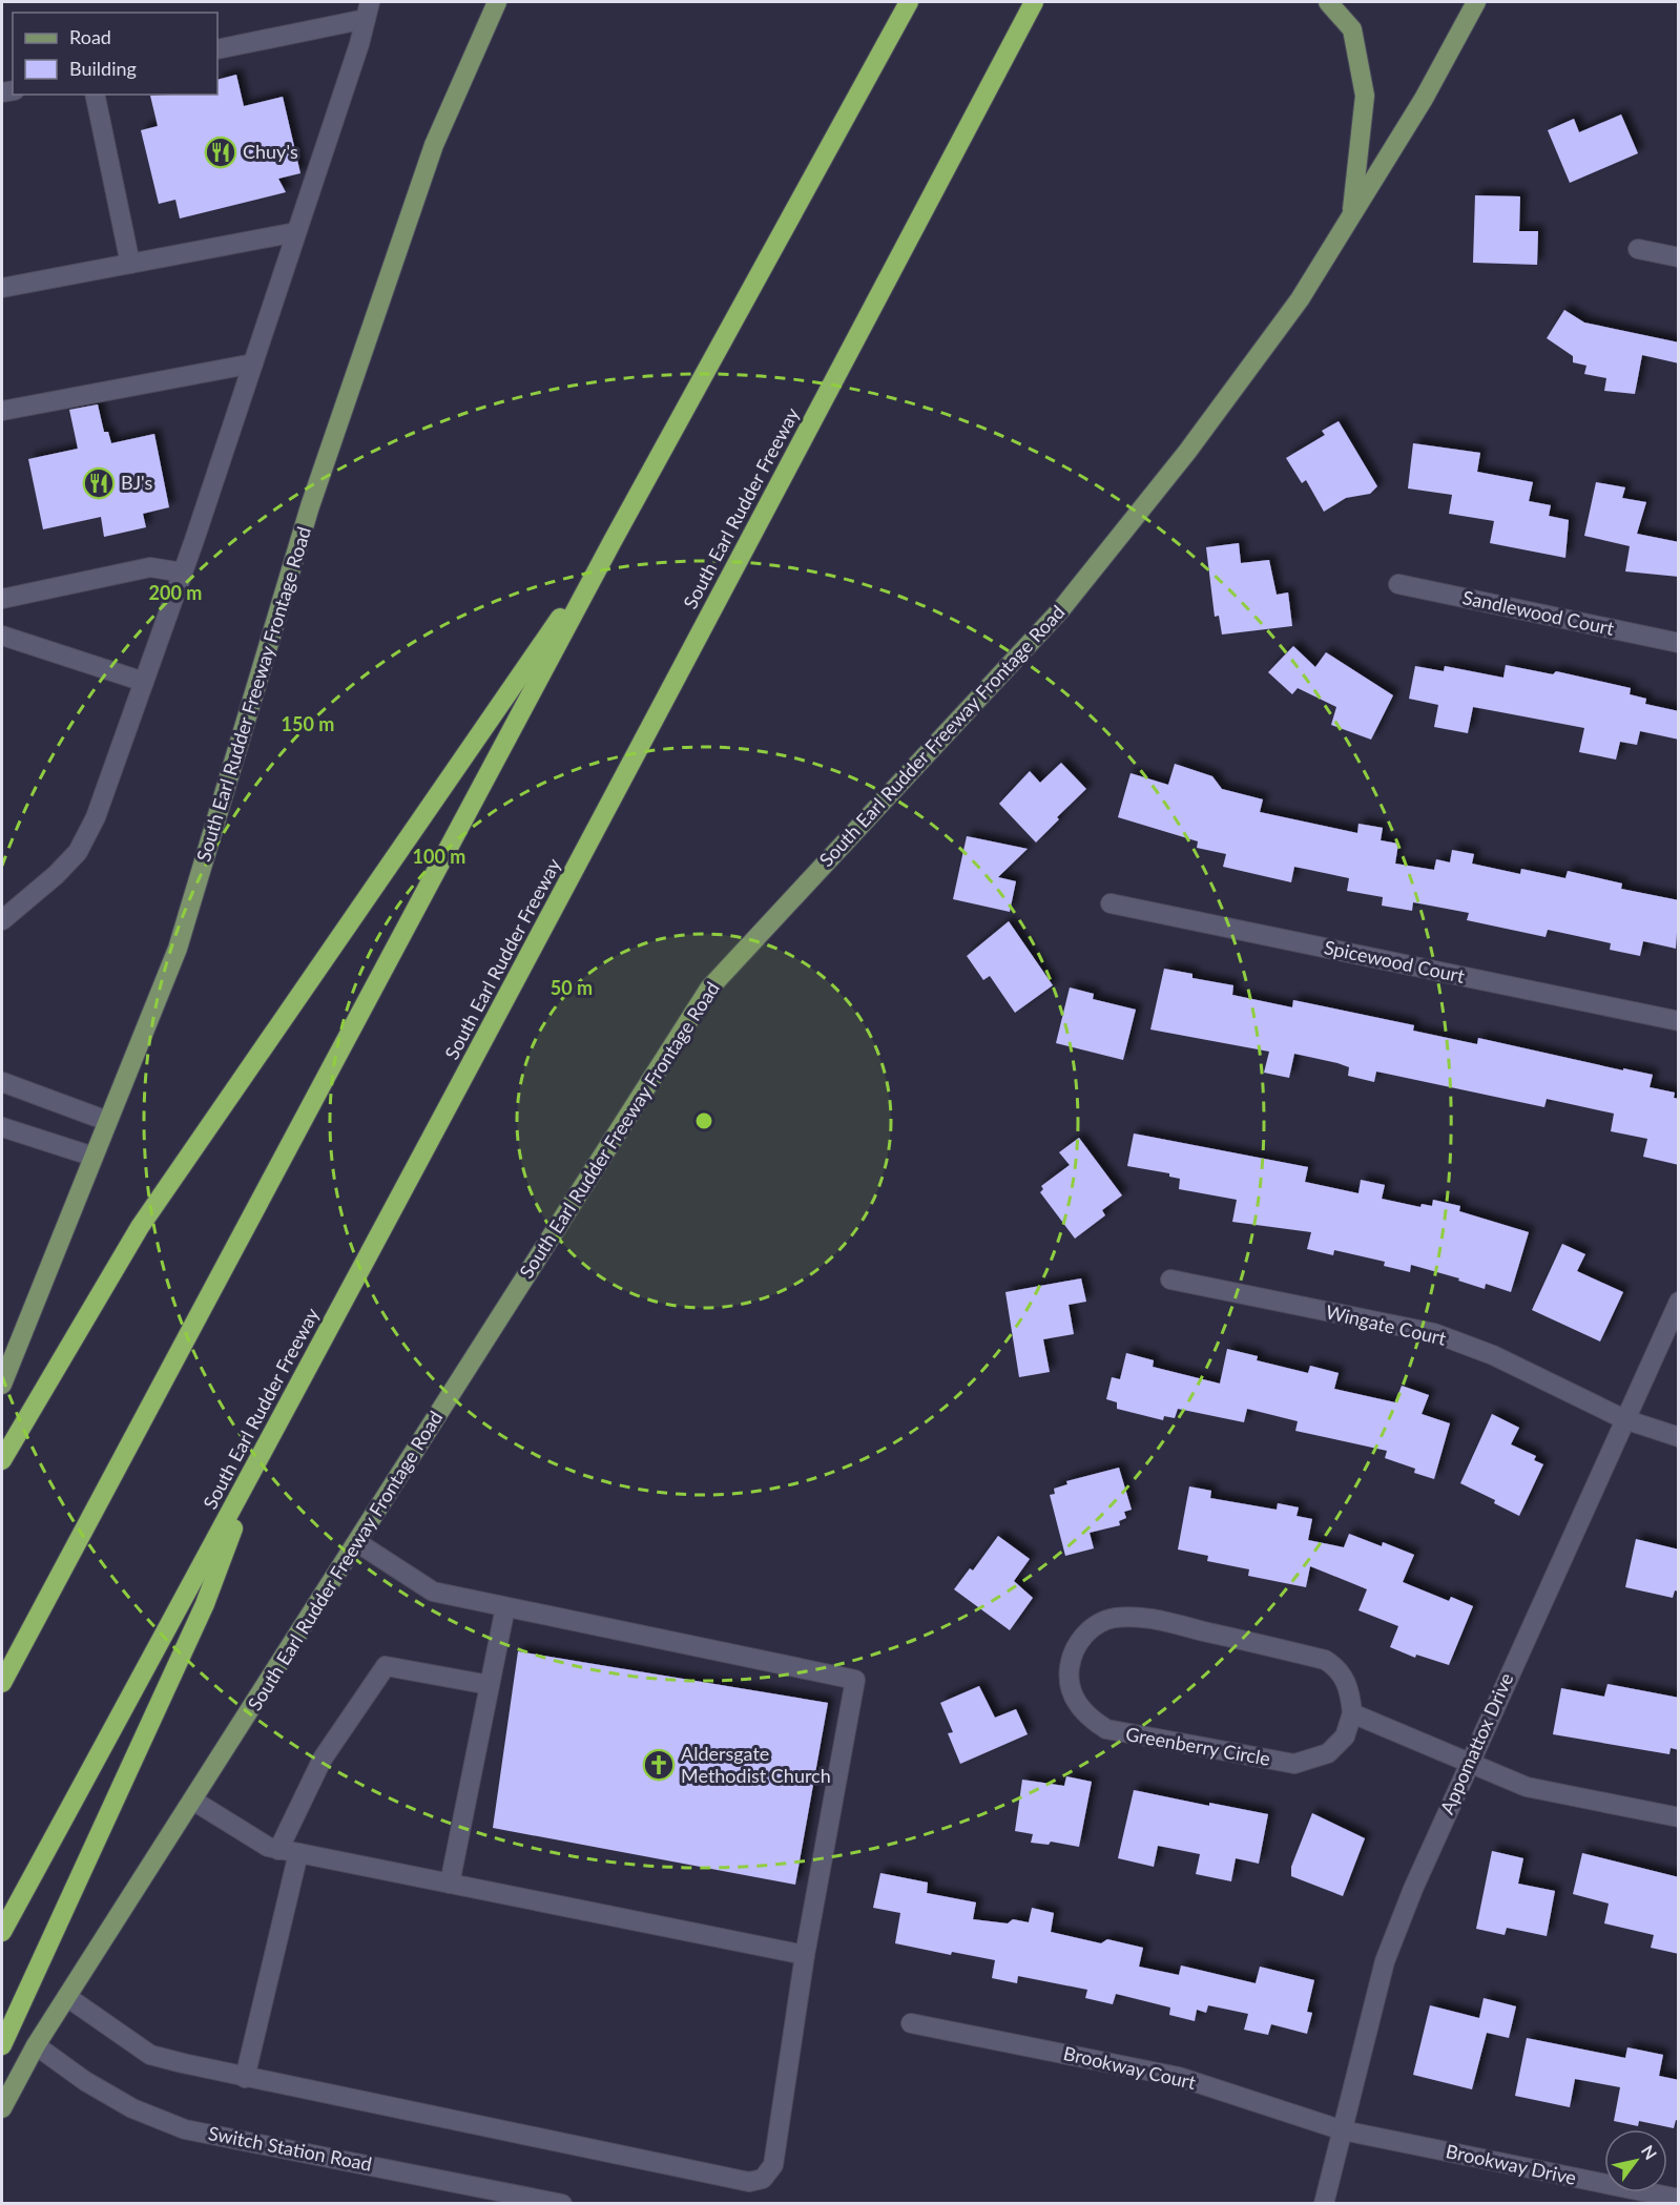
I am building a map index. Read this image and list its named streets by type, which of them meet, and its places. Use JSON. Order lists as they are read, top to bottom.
{
  "streets": {
    "highway": ["South Earl Rudder Freeway"],
    "main road": ["South Earl Rudder Freeway Frontage Road"],
    "street": [
      "Sandlewood Court",
      "Spicewood Court",
      "Wingate Court",
      "Appomattox Drive",
      "Greenberry Circle",
      "Brookway Court",
      "Switch Station Road",
      "Brookway Drive"
    ]
  },
  "crossings": [
    ["South Earl Rudder Freeway Frontage Road", "Switch Station Road"],
    ["Wingate Court", "Appomattox Drive"],
    ["Appomattox Drive", "Brookway Court"],
    ["Appomattox Drive", "Brookway Drive"],
    ["Brookway Court", "Brookway Drive"]
  ],
  "places": {
    "restaurant": ["Chuy's", "BJ's"],
    "church": ["Aldersgate Methodist Church"]
  },
  "legend": ["Road", "Building"],
  "north": "top right",
  "rings": [
    "200 m",
    "150 m",
    "100 m",
    "50 m"
  ]
}
